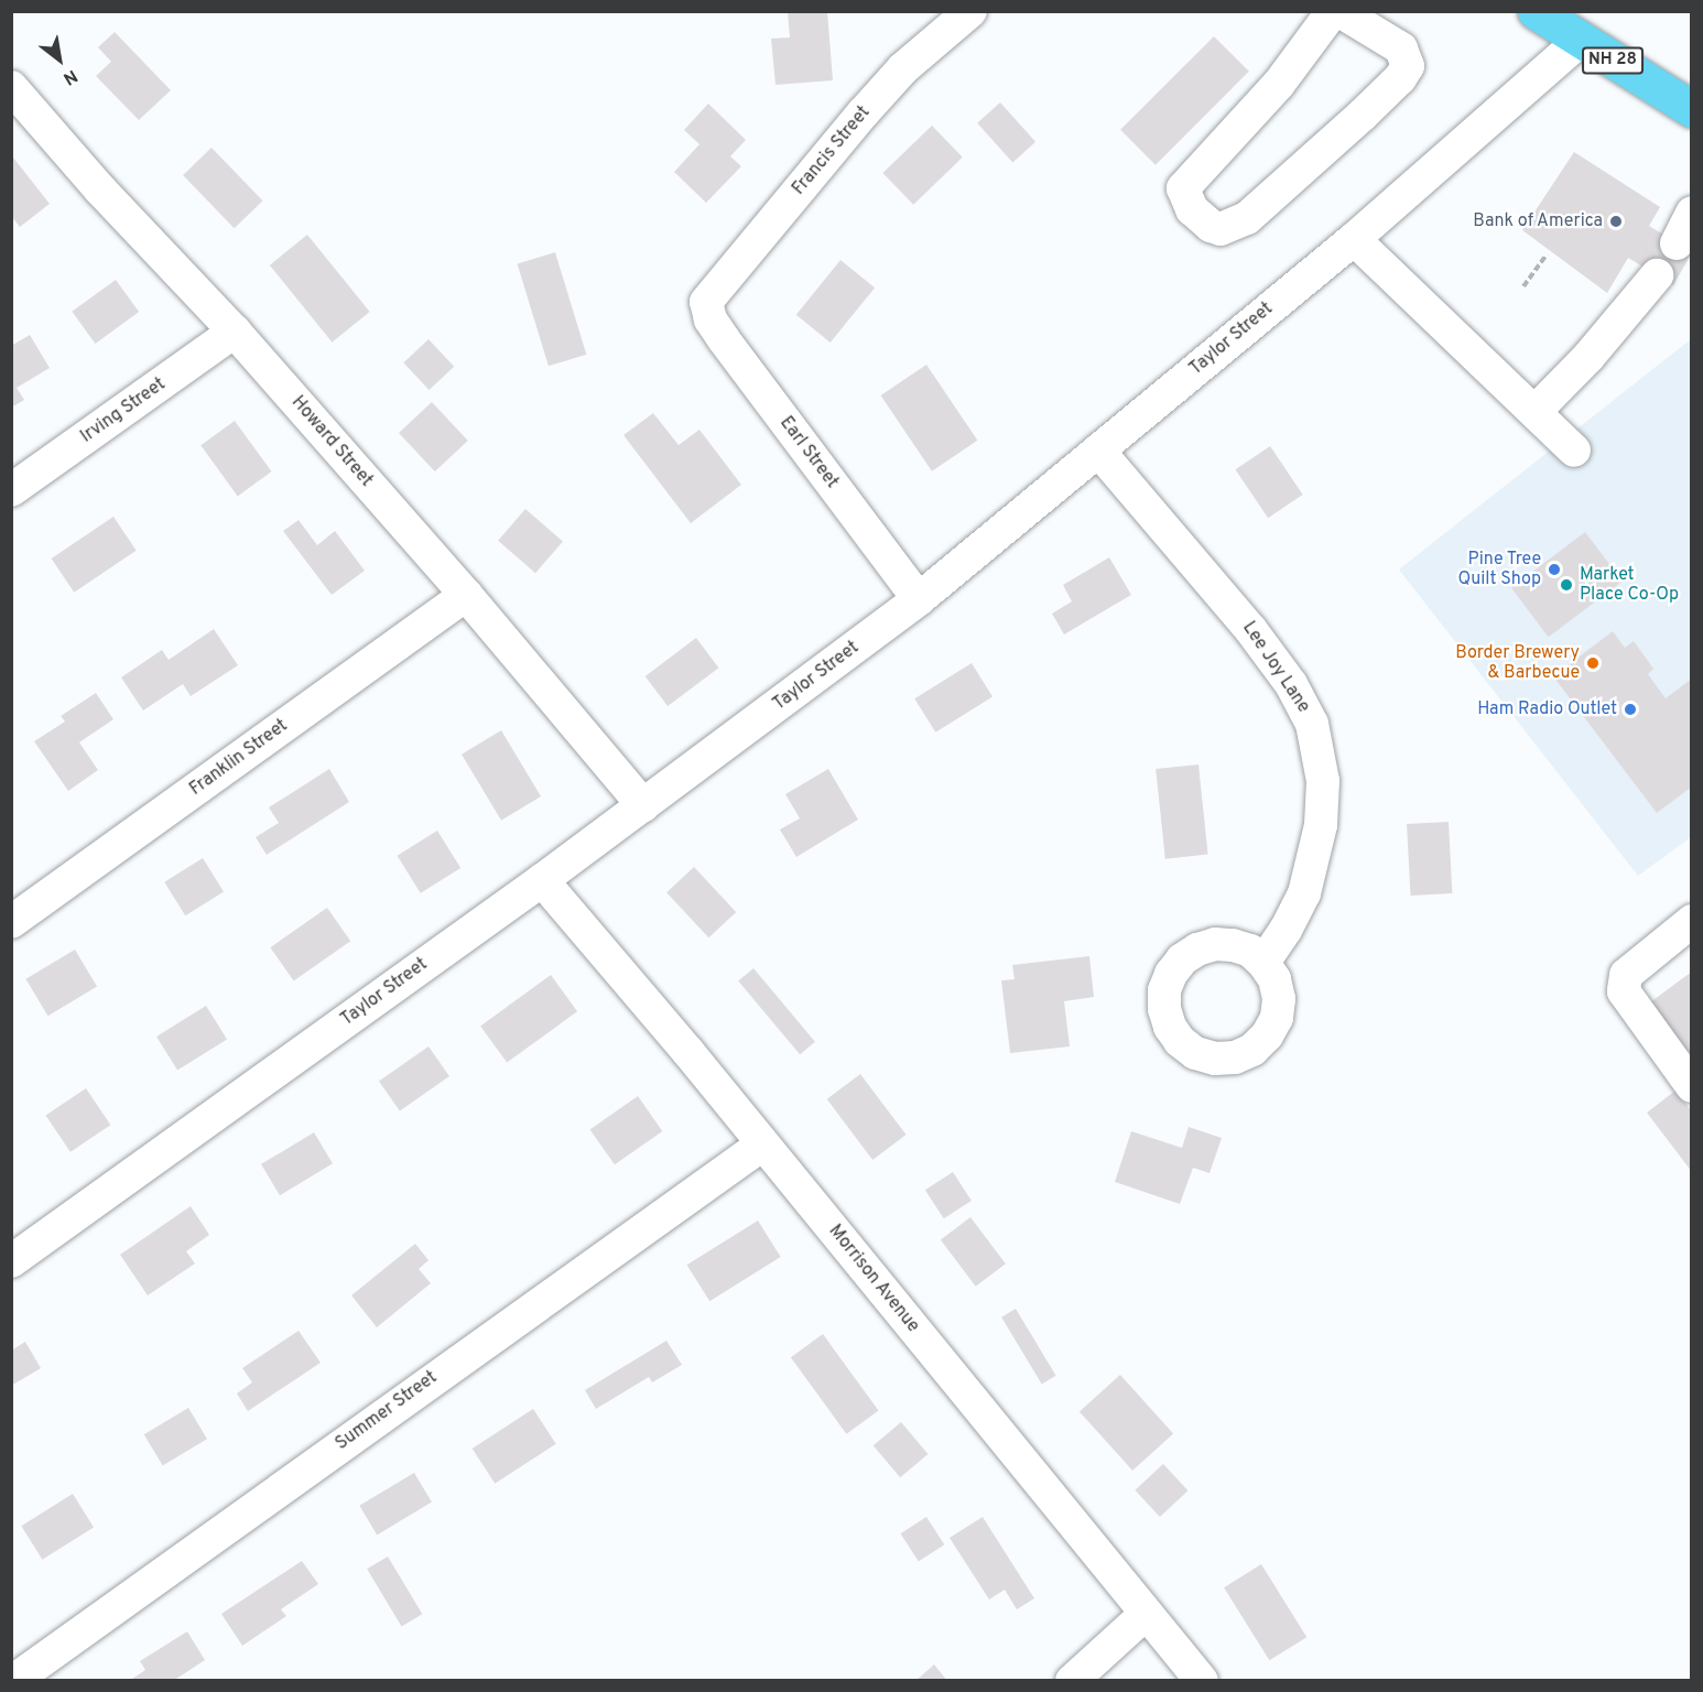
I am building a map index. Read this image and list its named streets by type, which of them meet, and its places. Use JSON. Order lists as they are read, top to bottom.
{
  "streets": {
    "main road": ["NH 28"],
    "street": [
      "Francis Street",
      "Taylor Street",
      "Irving Street",
      "Howard Street",
      "Earl Street",
      "Lee Joy Lane",
      "Franklin Street",
      "Morrison Avenue",
      "Summer Street"
    ]
  },
  "crossings": [
    ["NH 28", "Taylor Street"],
    ["Francis Street", "Earl Street"],
    ["Taylor Street", "Howard Street"],
    ["Taylor Street", "Earl Street"],
    ["Taylor Street", "Lee Joy Lane"],
    ["Taylor Street", "Morrison Avenue"],
    ["Irving Street", "Howard Street"],
    ["Howard Street", "Franklin Street"],
    ["Morrison Avenue", "Summer Street"]
  ],
  "places": [
    "Bank of America",
    "Pine Tree Quilt Shop",
    "Market Place Co-Op",
    "Border Brewery & Barbecue",
    "Ham Radio Outlet"
  ],
  "north": "bottom right"
}
